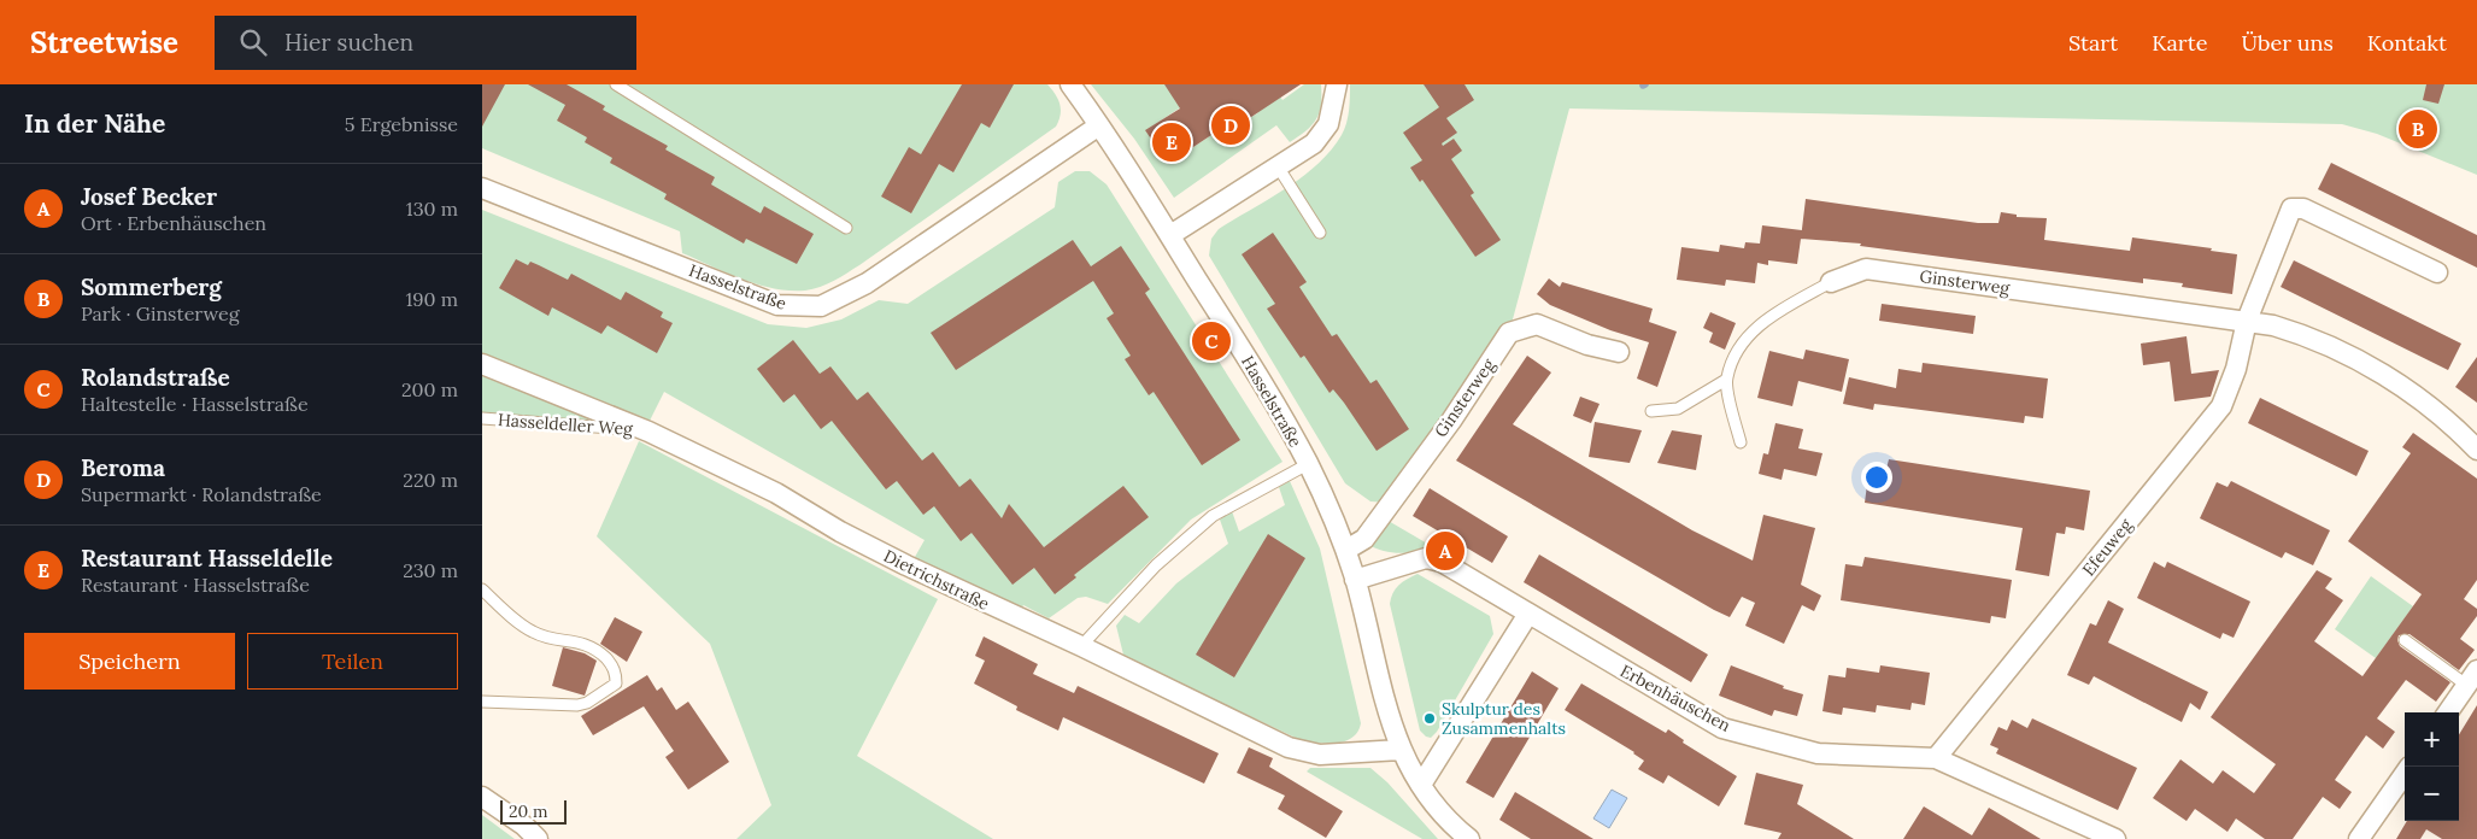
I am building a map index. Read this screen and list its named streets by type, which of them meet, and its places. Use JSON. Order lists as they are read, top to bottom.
{
  "streets": {
    "street": [
      "Ginsterweg",
      "Hasselstraße",
      "Efeuweg",
      "Dietrichstraße",
      "Erbenhäuschen"
    ],
    "lane": ["Hasseldeller Weg"]
  },
  "crossings": [
    ["Ginsterweg", "Hasselstraße"],
    ["Ginsterweg", "Efeuweg"],
    ["Hasselstraße", "Dietrichstraße"],
    ["Hasselstraße", "Erbenhäuschen"],
    ["Hasseldeller Weg", "Dietrichstraße"],
    ["Efeuweg", "Erbenhäuschen"]
  ],
  "places": ["Skulptur des Zusammenhalts"],
  "scale_bar": "20 m",
  "page": {
    "header": "Streetwise",
    "search": "Hier suchen",
    "nav": [
      "Start",
      "Karte",
      "Über uns",
      "Kontakt"
    ],
    "heading": ["In der Nähe", "5 Ergebnisse"],
    "pins": [
      "D",
      "B",
      "E",
      "C",
      "A"
    ],
    "list": [
      {
        "mark": "A",
        "name": "Josef Becker",
        "note": "Ort · Erbenhäuschen",
        "value": "130 m"
      },
      {
        "mark": "B",
        "name": "Sommerberg",
        "note": "Park · Ginsterweg",
        "value": "190 m"
      },
      {
        "mark": "C",
        "name": "Rolandstraße",
        "note": "Haltestelle · Hasselstraße",
        "value": "200 m"
      },
      {
        "mark": "D",
        "name": "Beroma",
        "note": "Supermarkt · Rolandstraße",
        "value": "220 m"
      },
      {
        "mark": "E",
        "name": "Restaurant Hasseldelle",
        "note": "Restaurant · Hasselstraße",
        "value": "230 m"
      }
    ],
    "buttons": ["Speichern", "Teilen"],
    "map_buttons": ["+", "−"],
    "scale": "20 m"
  }
}
